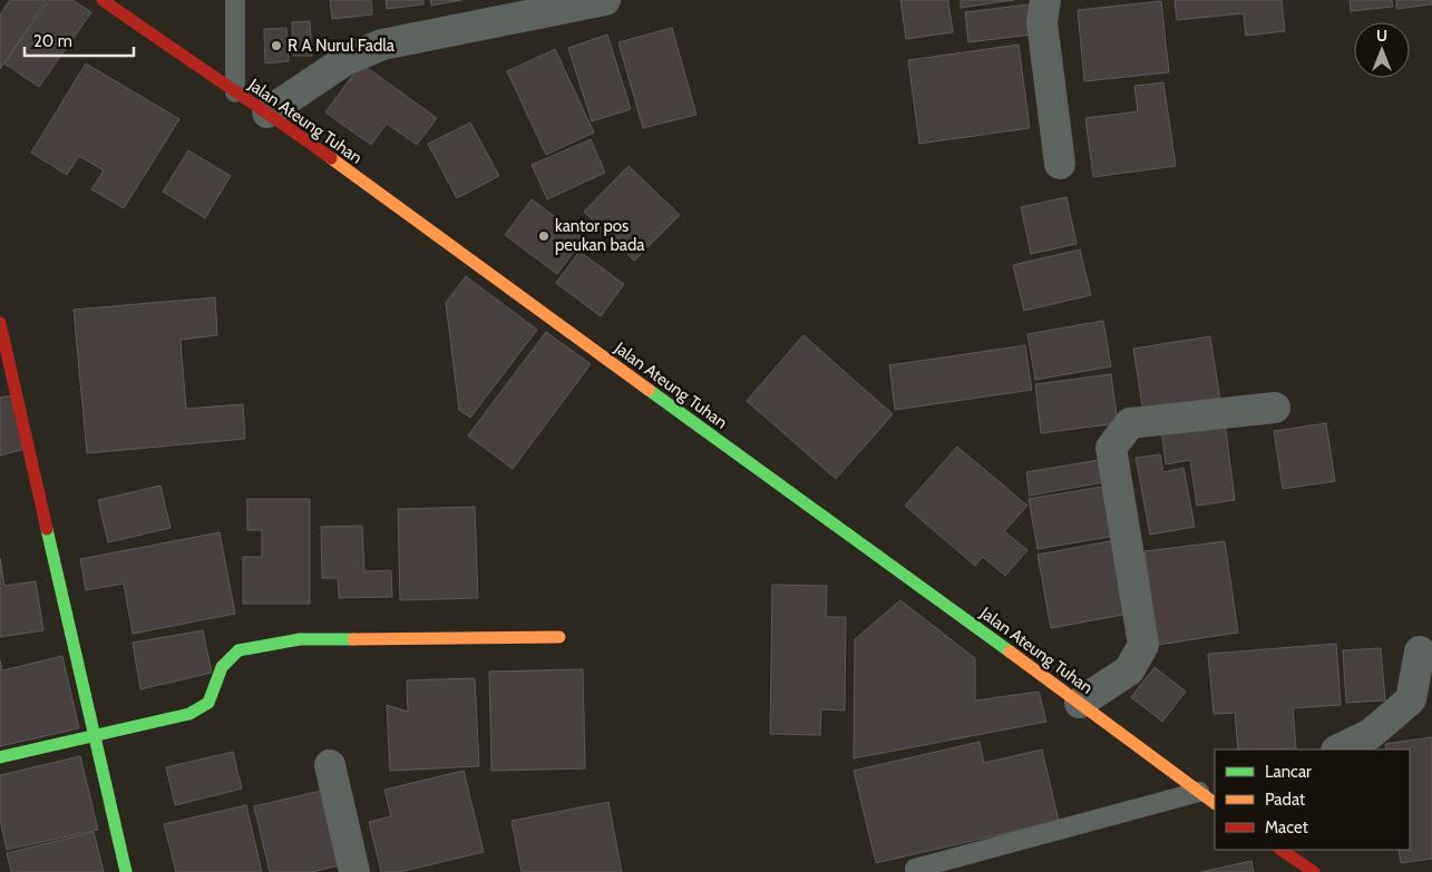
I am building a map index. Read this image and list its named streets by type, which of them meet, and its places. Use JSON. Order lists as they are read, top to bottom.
{
  "streets": {
    "street": ["Jalan Ateung Tuhan"]
  },
  "places": ["R A Nurul Fadla", "kantor pos peukan bada"],
  "legend": ["Lancar", "Padat", "Macet"],
  "scale_bar": "20 m",
  "north": "top"
}
